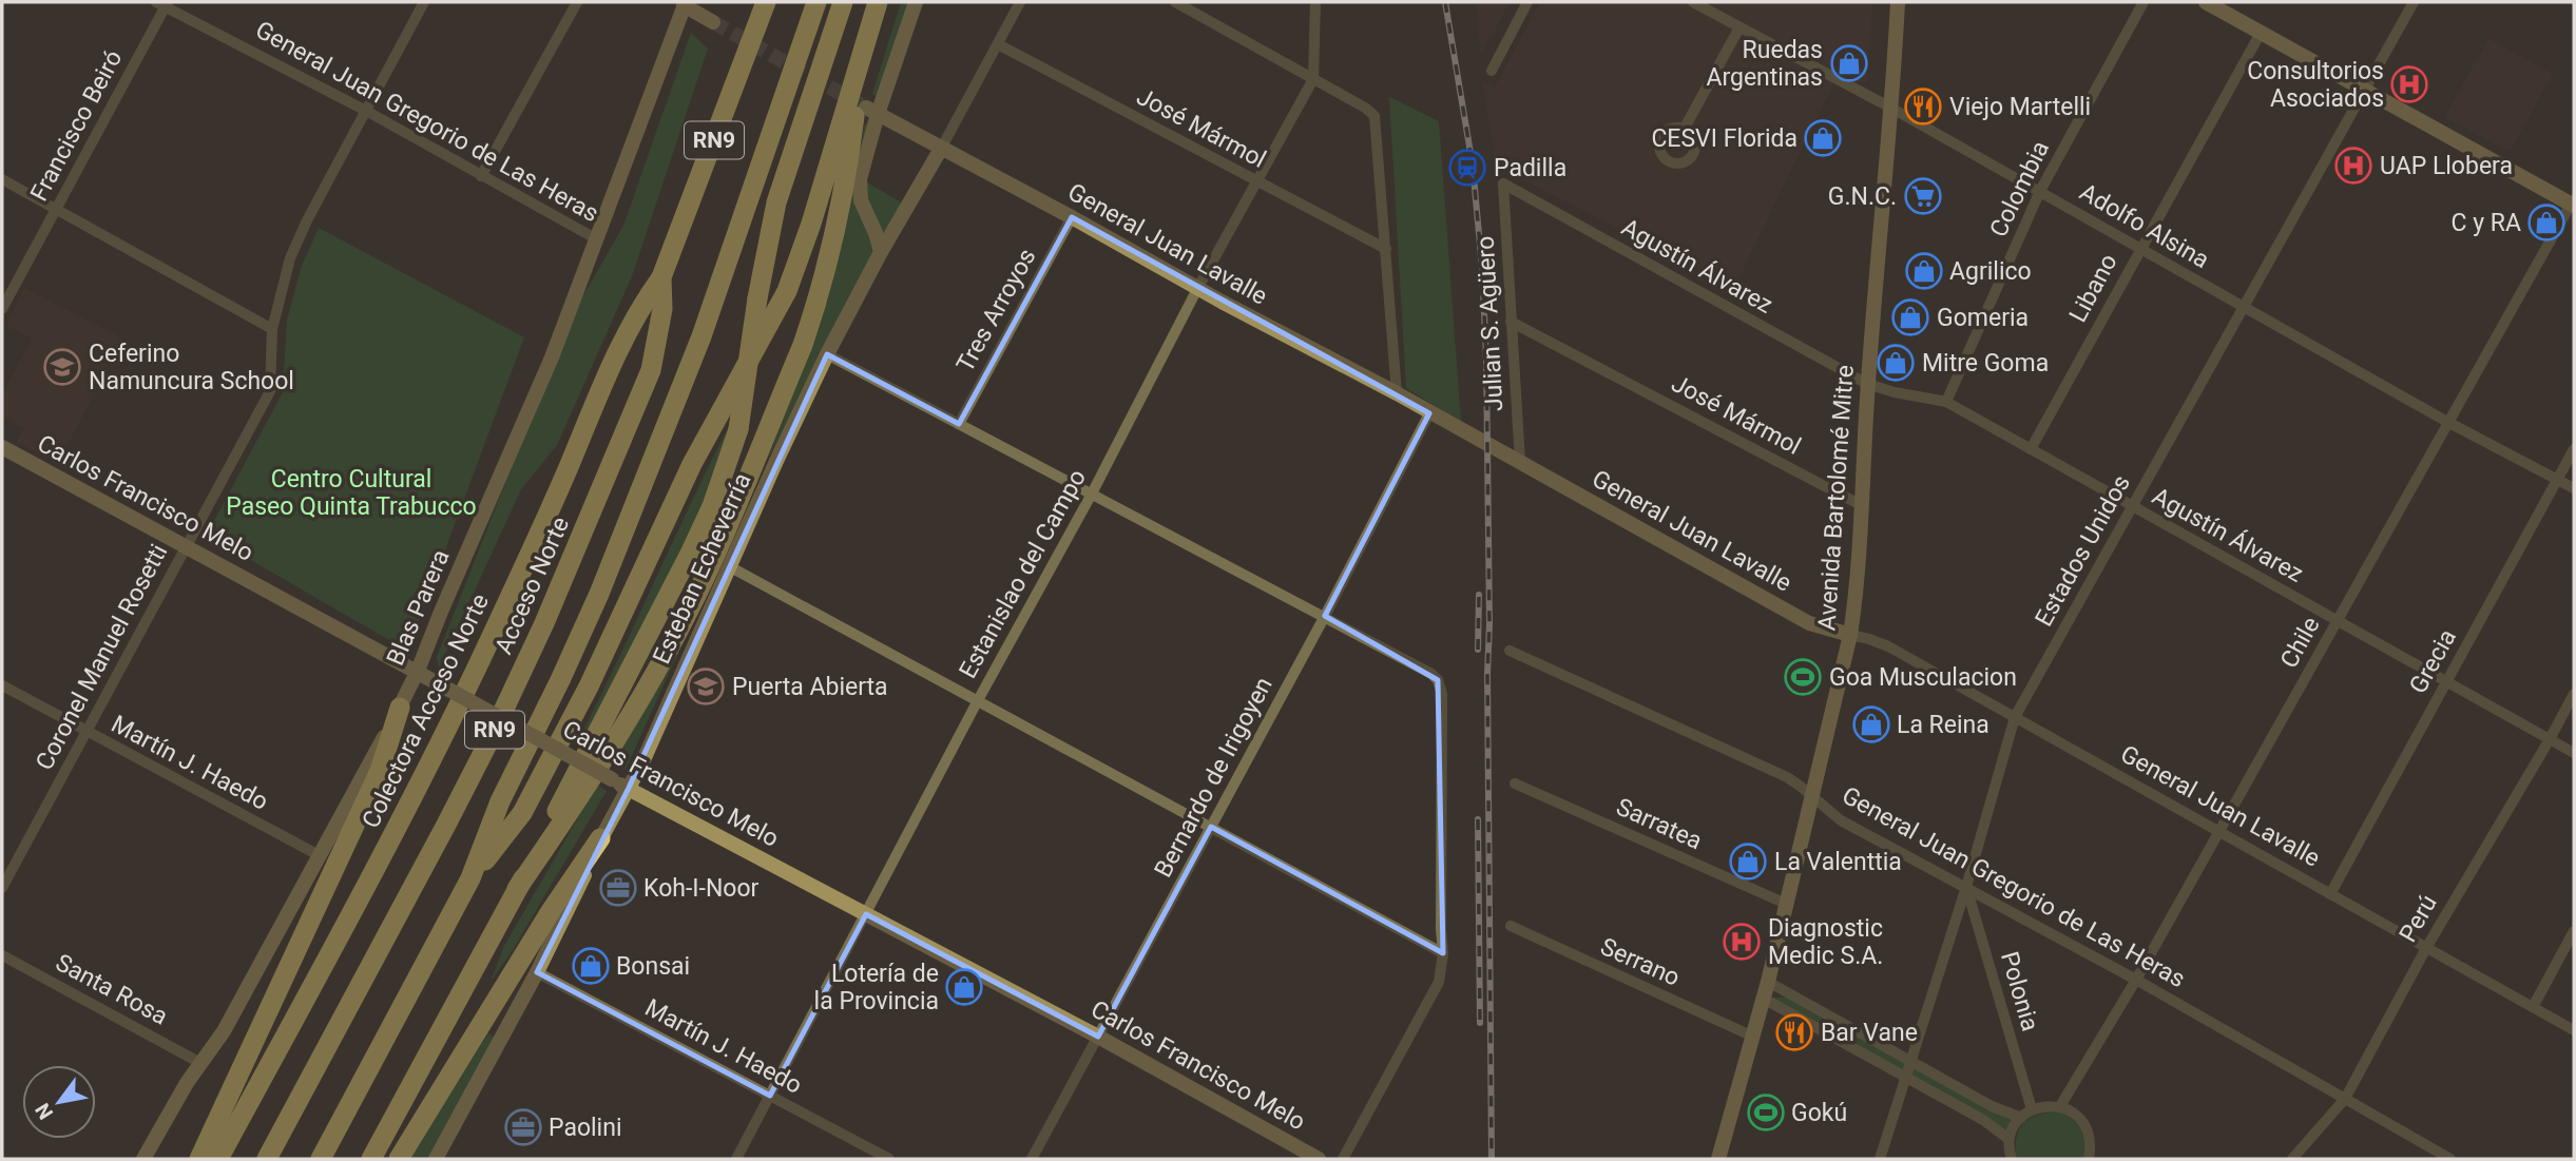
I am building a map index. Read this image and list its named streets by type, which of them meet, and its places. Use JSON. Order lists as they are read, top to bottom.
{
  "streets": {
    "highway": ["RN9", "Acceso Norte", "Colectora Acceso Norte"],
    "street": [
      "General Juan Gregorio de Las Heras",
      "Francisco Beiró",
      "José Mármol",
      "Colombia",
      "Adolfo Alsina",
      "General Juan Lavalle",
      "Agustín Álvarez",
      "Libano",
      "Tres Arroyos",
      "Julian S. Agüero",
      "Carlos Francisco Melo",
      "Avenida Bartolomé Mitre",
      "Estados Unidos",
      "Esteban Echeverría",
      "Estanislao del Campo",
      "Blas Parera",
      "Chile",
      "Coronel Manuel Rosetti",
      "Grecia",
      "Martín J. Haedo",
      "Bernardo de Irigoyen",
      "Sarratea",
      "Perú",
      "Serrano",
      "Santa Rosa",
      "Polonia"
    ]
  },
  "crossings": [
    ["General Juan Gregorio de Las Heras", "Francisco Beiró"],
    ["General Juan Gregorio de Las Heras", "Avenida Bartolomé Mitre"],
    ["General Juan Gregorio de Las Heras", "Estados Unidos"],
    ["General Juan Gregorio de Las Heras", "Blas Parera"],
    ["General Juan Gregorio de Las Heras", "Chile"],
    ["General Juan Gregorio de Las Heras", "Coronel Manuel Rosetti"],
    ["General Juan Gregorio de Las Heras", "Perú"],
    ["General Juan Gregorio de Las Heras", "Polonia"],
    ["José Mármol", "Julian S. Agüero"],
    ["José Mármol", "Avenida Bartolomé Mitre"],
    ["José Mármol", "Esteban Echeverría"],
    ["José Mármol", "Estanislao del Campo"],
    ["Colombia", "Adolfo Alsina"],
    ["Colombia", "Agustín Álvarez"],
    ["Adolfo Alsina", "Libano"],
    ["Adolfo Alsina", "Avenida Bartolomé Mitre"],
    ["Adolfo Alsina", "Estados Unidos"],
    ["Adolfo Alsina", "Chile"],
    ["Adolfo Alsina", "Grecia"],
    ["General Juan Lavalle", "Tres Arroyos"],
    ["General Juan Lavalle", "Julian S. Agüero"],
    ["General Juan Lavalle", "Avenida Bartolomé Mitre"],
    ["General Juan Lavalle", "Estados Unidos"],
    ["General Juan Lavalle", "Esteban Echeverría"],
    ["General Juan Lavalle", "Estanislao del Campo"],
    ["General Juan Lavalle", "Chile"],
    ["General Juan Lavalle", "Grecia"],
    ["General Juan Lavalle", "Bernardo de Irigoyen"],
    ["General Juan Lavalle", "Perú"],
    ["Agustín Álvarez", "Libano"],
    ["Agustín Álvarez", "Julian S. Agüero"],
    ["Agustín Álvarez", "Avenida Bartolomé Mitre"],
    ["Agustín Álvarez", "Estados Unidos"],
    ["Agustín Álvarez", "Chile"],
    ["Agustín Álvarez", "Grecia"],
    ["Agustín Álvarez", "Perú"],
    ["Carlos Francisco Melo", "Esteban Echeverría"],
    ["Carlos Francisco Melo", "Estanislao del Campo"],
    ["Carlos Francisco Melo", "Blas Parera"],
    ["Carlos Francisco Melo", "Coronel Manuel Rosetti"],
    ["Carlos Francisco Melo", "Bernardo de Irigoyen"],
    ["Avenida Bartolomé Mitre", "Sarratea"],
    ["Avenida Bartolomé Mitre", "Serrano"],
    ["Estados Unidos", "Polonia"],
    ["Esteban Echeverría", "Martín J. Haedo"],
    ["Estanislao del Campo", "Martín J. Haedo"],
    ["Acceso Norte", "Colectora Acceso Norte"],
    ["Blas Parera", "Martín J. Haedo"],
    ["Blas Parera", "Santa Rosa"],
    ["Coronel Manuel Rosetti", "Martín J. Haedo"]
  ],
  "parks": ["Centro Cultural Paseo Quinta Trabucco"],
  "places": {
    "shop": [
      "Ruedas Argentinas",
      "CESVI Florida",
      "C y RA",
      "Agrilico",
      "Gomeria",
      "Mitre Goma",
      "La Reina",
      "La Valenttia",
      "Bonsai",
      "Lotería de la Provincia"
    ],
    "hospital": ["Consultorios Asociados", "UAP Llobera", "Diagnostic Medic S.A."],
    "restaurant": ["Viejo Martelli", "Bar Vane"],
    "station": ["Padilla"],
    "supermarket": ["G.N.C."],
    "school or university": ["Ceferino Namuncura School", "Puerta Abierta"],
    "sports": ["Goa Musculacion", "Gokú"],
    "office": ["Koh-I-Noor", "Paolini"]
  },
  "north": "bottom left"
}
